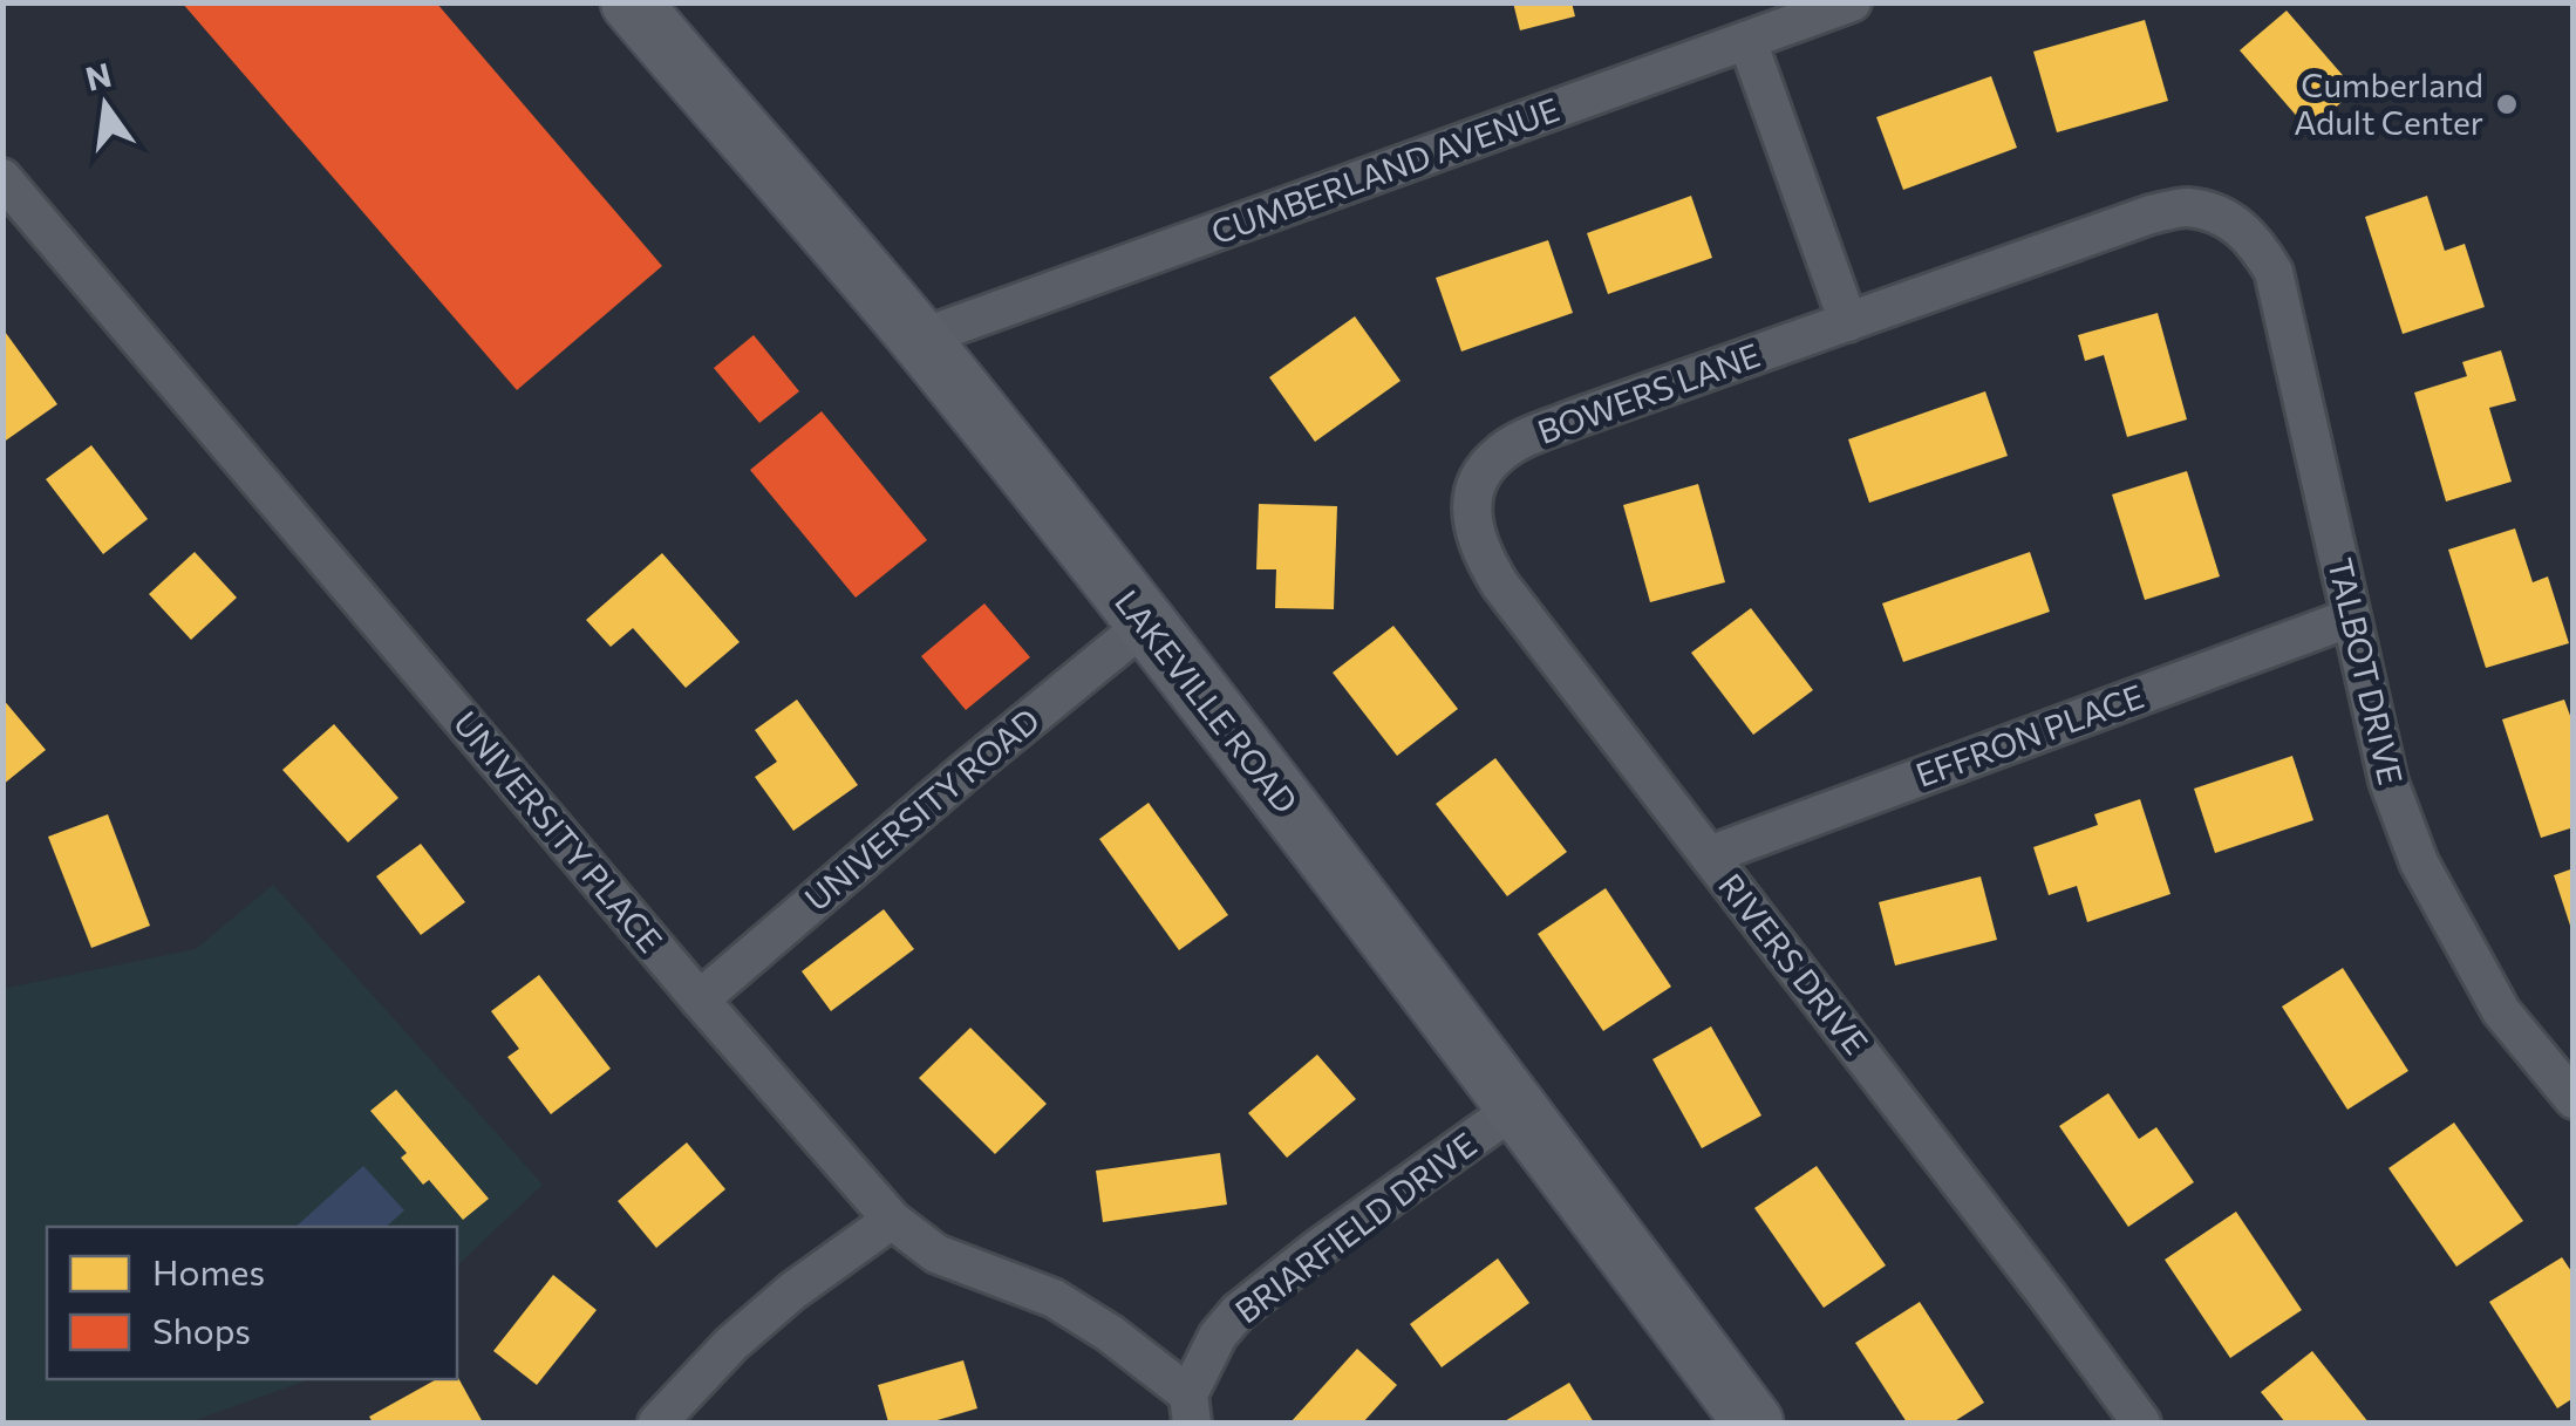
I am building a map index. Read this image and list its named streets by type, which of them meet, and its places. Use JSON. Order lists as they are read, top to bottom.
{
  "streets": {
    "main road": ["LAKEVILLE ROAD"],
    "street": [
      "CUMBERLAND AVENUE",
      "BOWERS LANE",
      "TALBOT DRIVE",
      "EFFRON PLACE",
      "UNIVERSITY ROAD",
      "UNIVERSITY PLACE",
      "RIVERS DRIVE",
      "BRIARFIELD DRIVE"
    ]
  },
  "crossings": [
    ["CUMBERLAND AVENUE", "LAKEVILLE ROAD"],
    ["BOWERS LANE", "TALBOT DRIVE"],
    ["BOWERS LANE", "RIVERS DRIVE"],
    ["TALBOT DRIVE", "EFFRON PLACE"],
    ["LAKEVILLE ROAD", "UNIVERSITY ROAD"],
    ["LAKEVILLE ROAD", "BRIARFIELD DRIVE"],
    ["EFFRON PLACE", "RIVERS DRIVE"],
    ["UNIVERSITY ROAD", "UNIVERSITY PLACE"],
    ["UNIVERSITY PLACE", "BRIARFIELD DRIVE"]
  ],
  "places": ["Cumberland Adult Center"],
  "legend": ["Homes", "Shops"],
  "north": "top"
}
